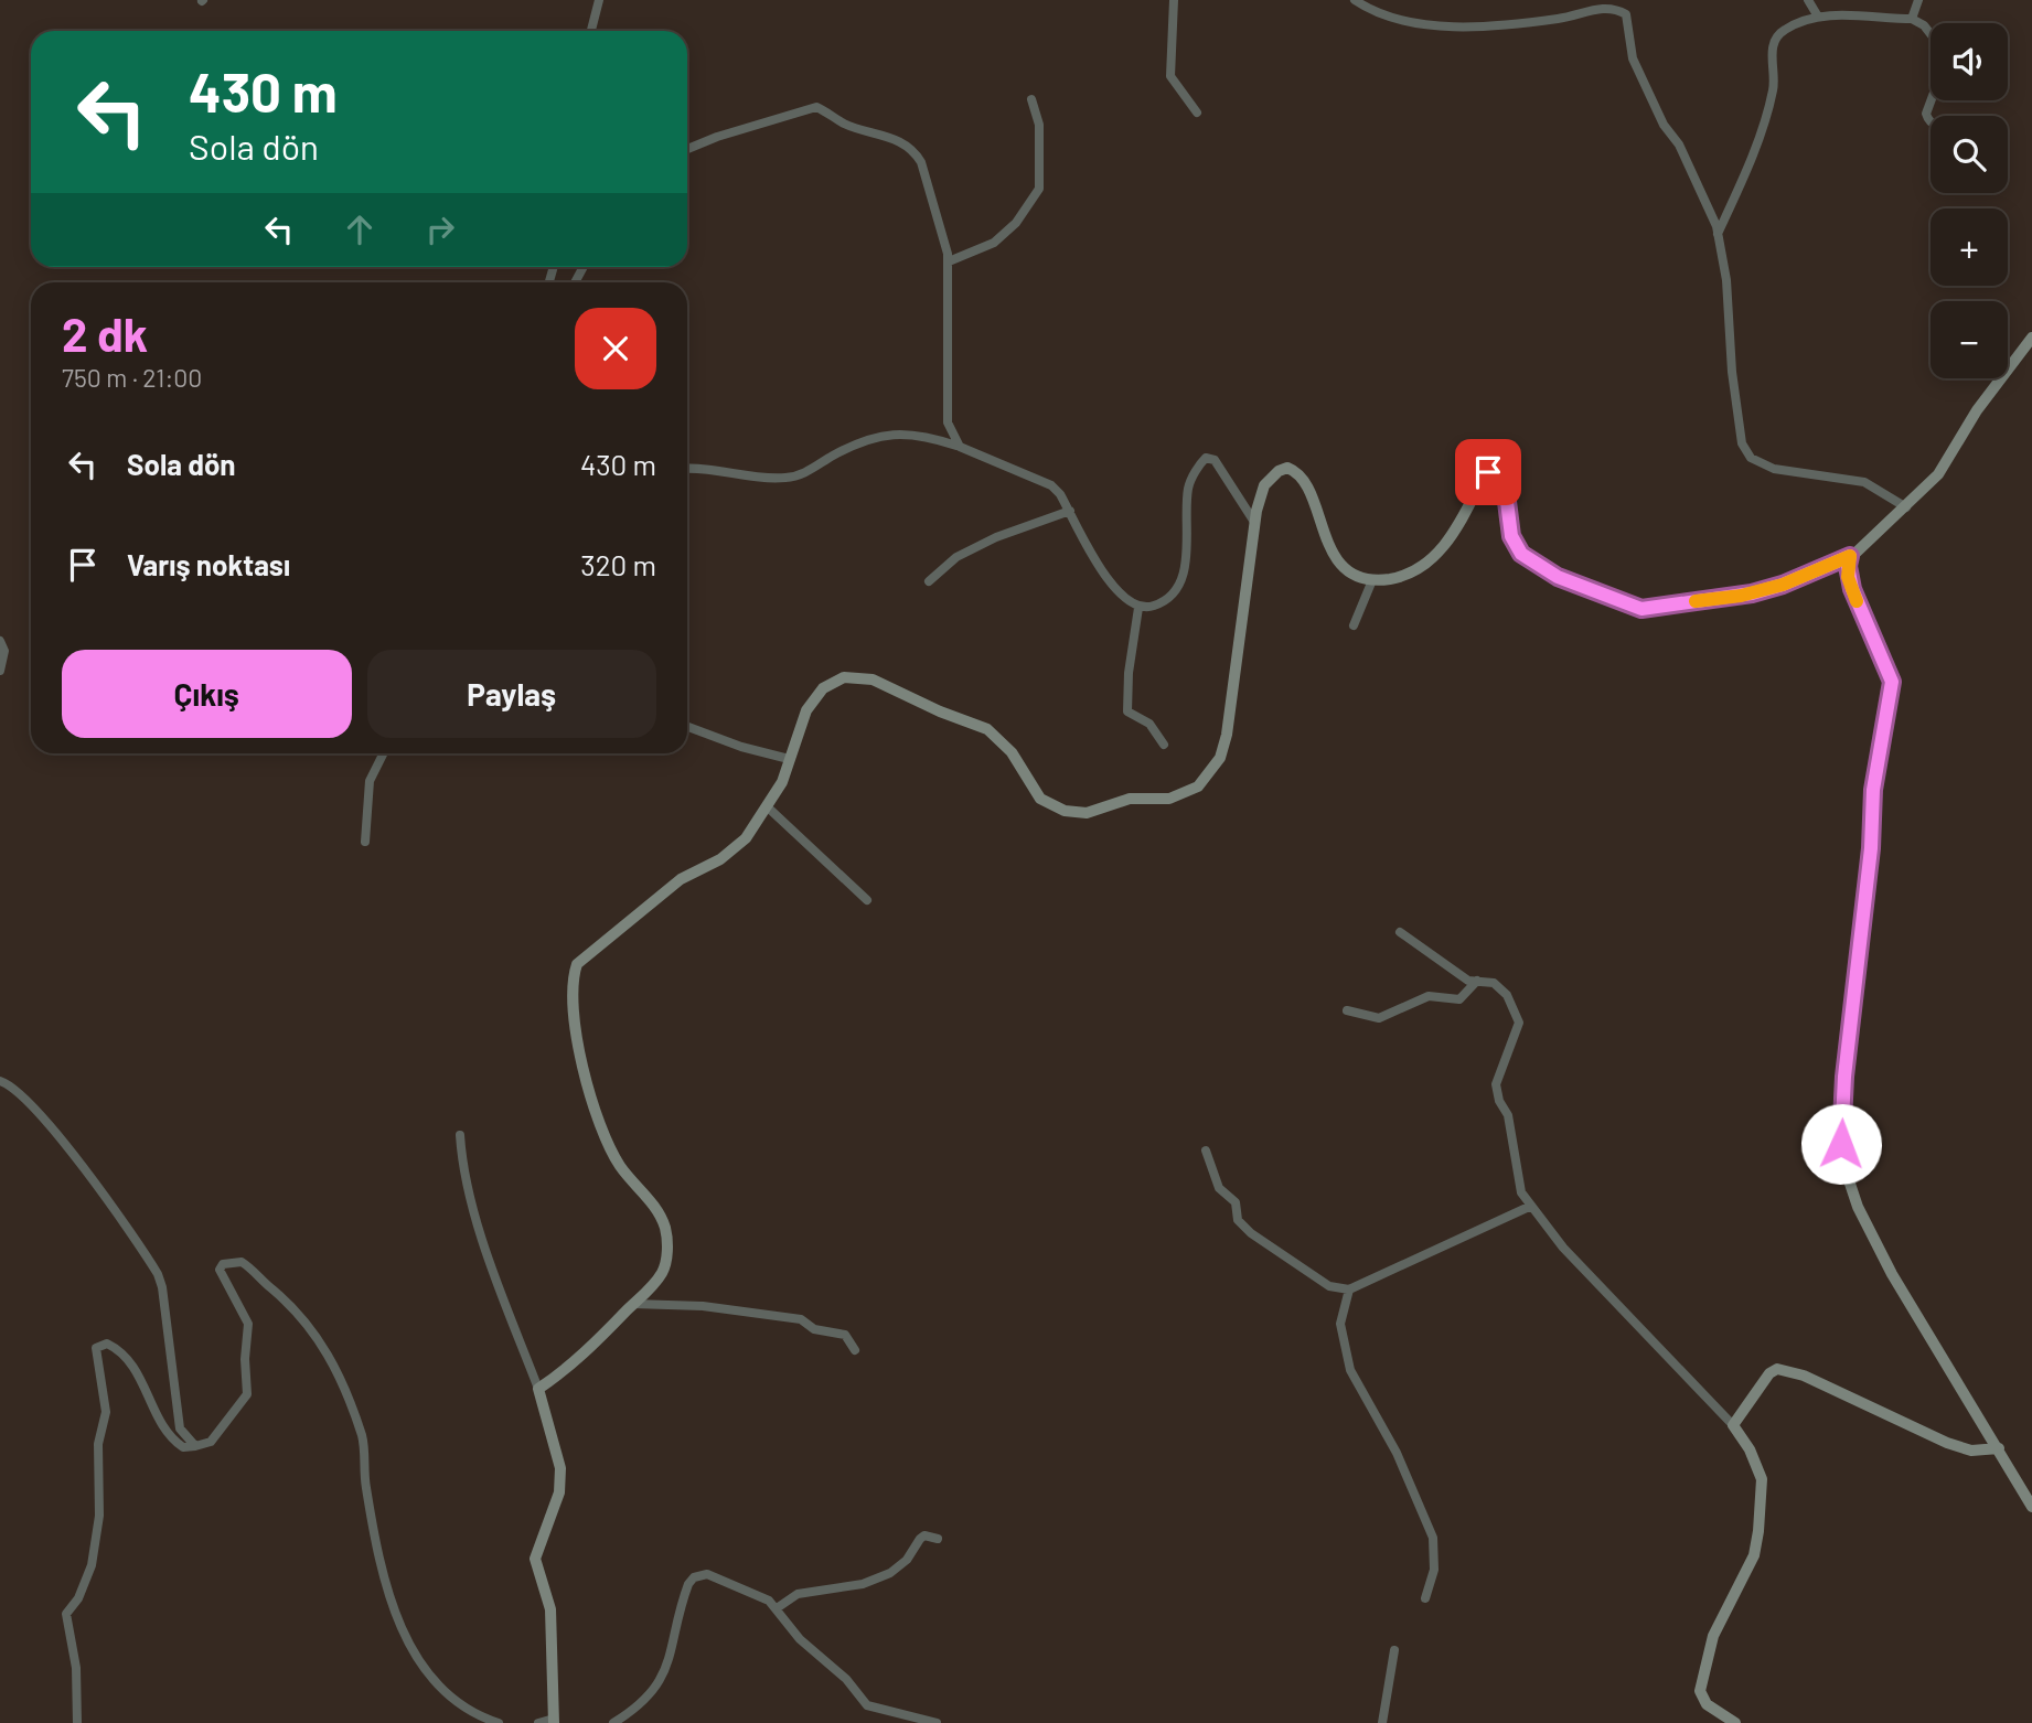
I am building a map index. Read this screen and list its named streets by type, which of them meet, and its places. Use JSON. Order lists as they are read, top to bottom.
{
  "page": {
    "map_buttons": ["+", "−"],
    "turn": ["430 m", "Sola dön"],
    "heading": ["2 dk", "750 m · 21:00"],
    "list": [
      {
        "name": "Sola dön",
        "value": "430 m"
      },
      {
        "name": "Varış noktası",
        "value": "320 m"
      }
    ],
    "buttons": ["Çıkış", "Paylaş"]
  }
}
